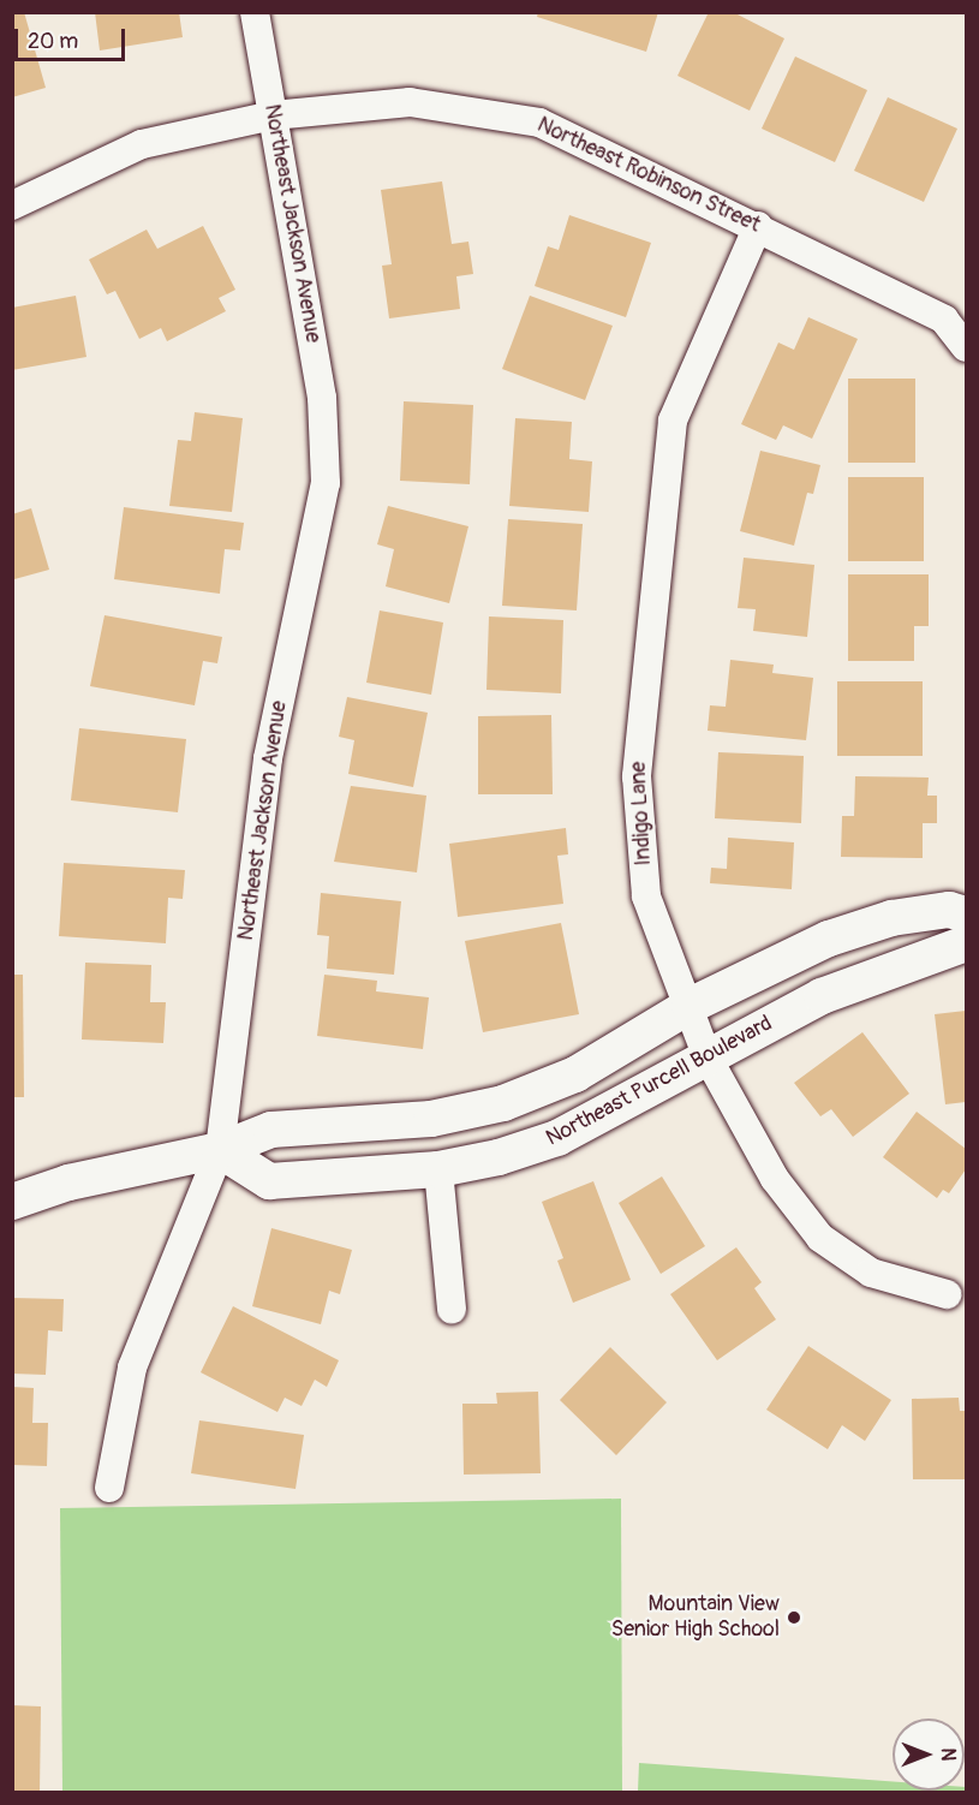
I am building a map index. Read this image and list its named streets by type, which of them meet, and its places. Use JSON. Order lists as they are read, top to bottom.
{
  "streets": {
    "street": [
      "Northeast Robinson Street",
      "Northeast Jackson Avenue",
      "Indigo Lane",
      "Northeast Purcell Boulevard"
    ]
  },
  "crossings": [
    ["Northeast Robinson Street", "Northeast Jackson Avenue"],
    ["Northeast Robinson Street", "Indigo Lane"],
    ["Northeast Jackson Avenue", "Northeast Purcell Boulevard"],
    ["Indigo Lane", "Northeast Purcell Boulevard"]
  ],
  "places": ["Mountain View Senior High School"],
  "scale_bar": "20 m",
  "north": "right"
}
